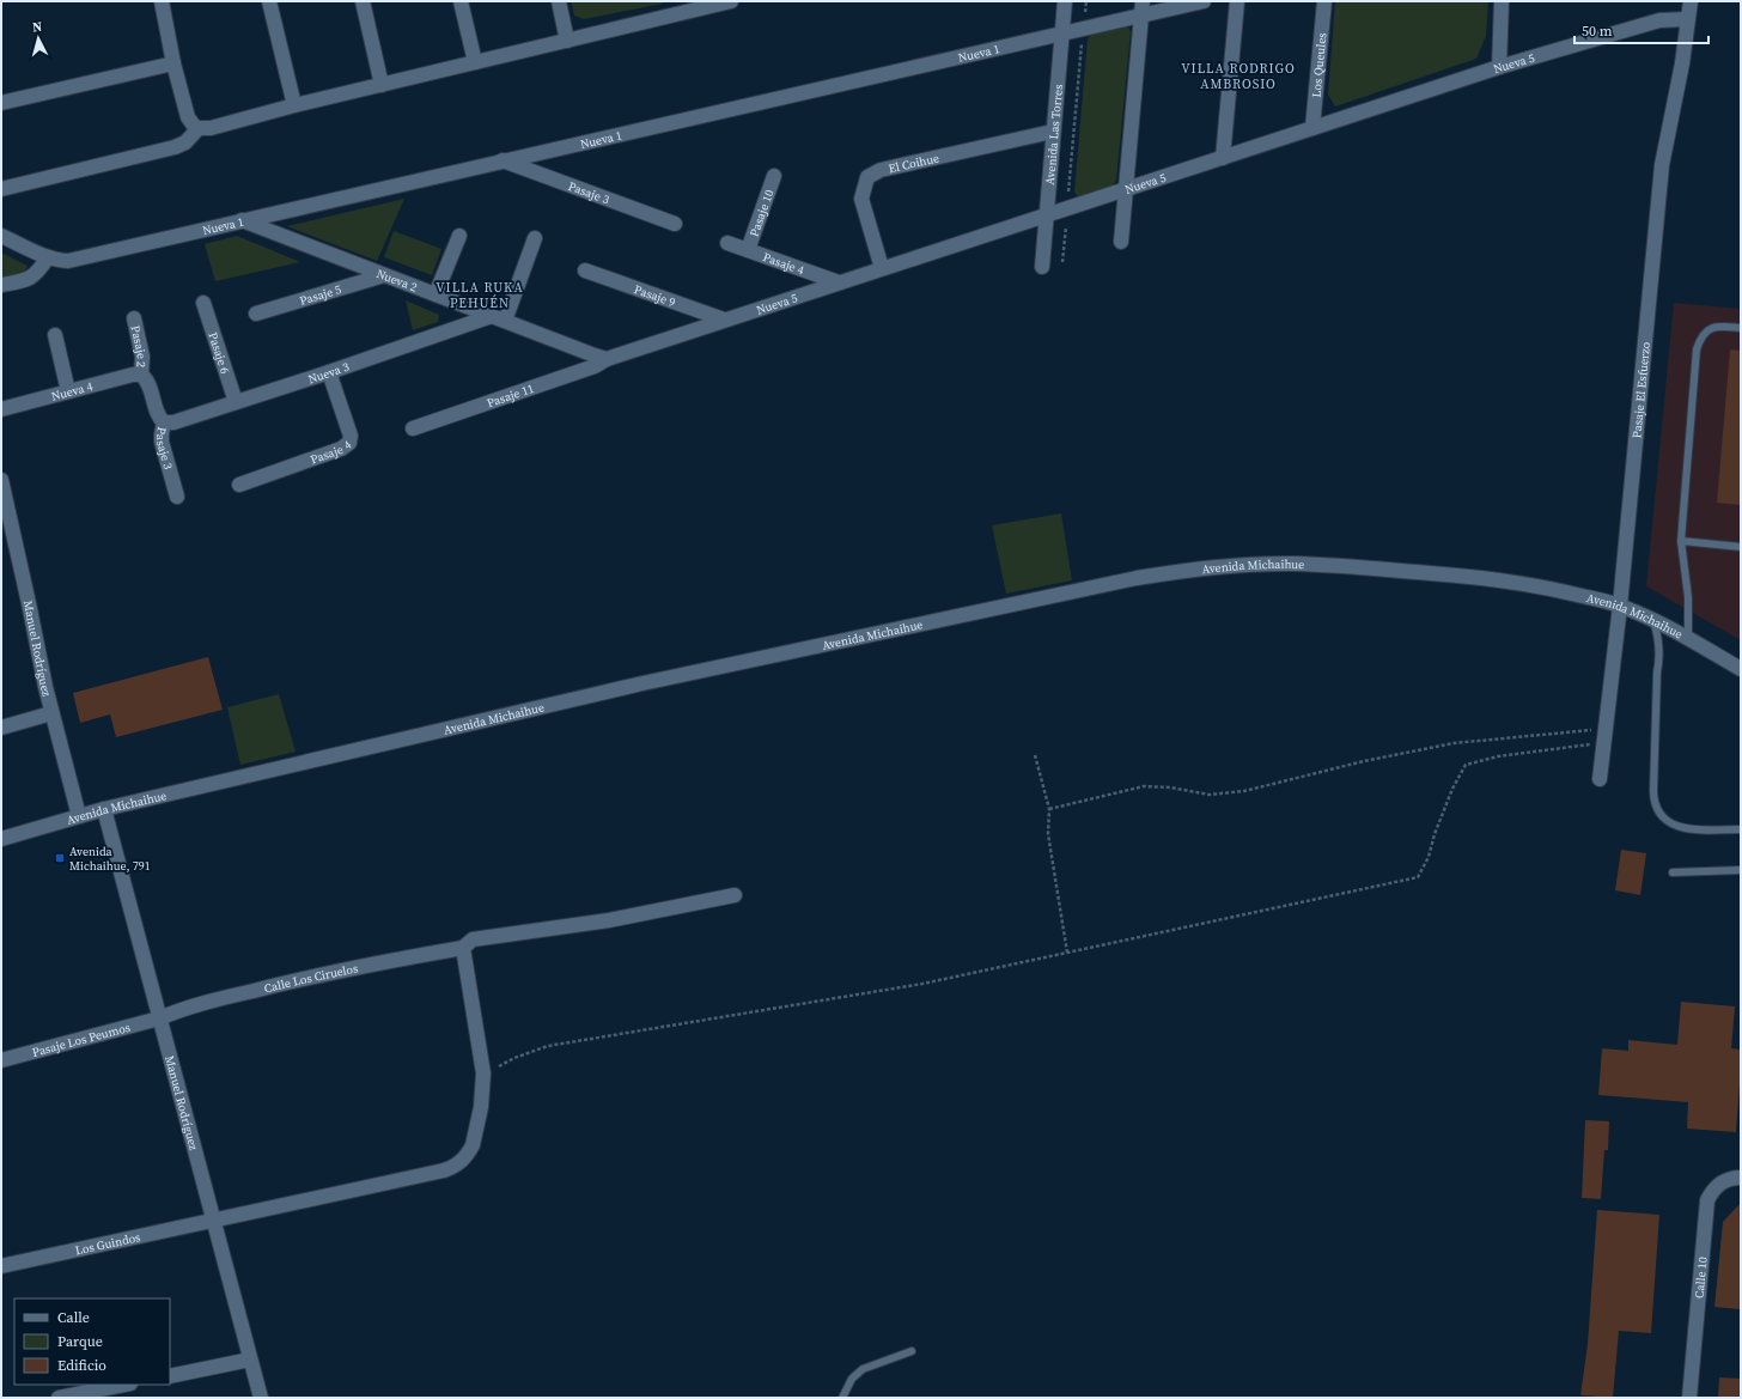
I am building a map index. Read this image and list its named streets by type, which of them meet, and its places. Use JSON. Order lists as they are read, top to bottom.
{
  "streets": {
    "street": [
      "Nueva 1",
      "Nueva 5",
      "Los Queules",
      "Avenida Las Torres",
      "El Coihue",
      "Pasaje 3",
      "Pasaje 10",
      "Pasaje 4",
      "Nueva 2",
      "Pasaje 5",
      "Pasaje 9",
      "Pasaje 2",
      "Pasaje 6",
      "Nueva 3",
      "Nueva 4",
      "Pasaje El Esfuerzo",
      "Pasaje 11",
      "Avenida Michaihue",
      "Manuel Rodríguez",
      "Calle Los Ciruelos",
      "Pasaje Los Peumos",
      "Los Guindos",
      "Calle 10"
    ]
  },
  "crossings": [
    ["Nueva 1", "Avenida Las Torres"],
    ["Nueva 1", "Pasaje 3"],
    ["Nueva 1", "Nueva 2"],
    ["Nueva 5", "Los Queules"],
    ["Nueva 5", "Avenida Las Torres"],
    ["Nueva 5", "El Coihue"],
    ["Nueva 5", "Pasaje 4"],
    ["Nueva 5", "Nueva 2"],
    ["Nueva 5", "Pasaje 9"],
    ["Nueva 5", "Pasaje El Esfuerzo"],
    ["Nueva 5", "Pasaje 11"],
    ["Avenida Las Torres", "El Coihue"],
    ["Pasaje 3", "Pasaje 2"],
    ["Pasaje 3", "Nueva 3"],
    ["Pasaje 3", "Nueva 4"],
    ["Pasaje 10", "Pasaje 4"],
    ["Pasaje 4", "Nueva 3"],
    ["Nueva 2", "Pasaje 5"],
    ["Nueva 2", "Nueva 3"],
    ["Nueva 2", "Pasaje 11"],
    ["Pasaje 2", "Nueva 4"],
    ["Pasaje 6", "Nueva 3"],
    ["Pasaje El Esfuerzo", "Avenida Michaihue"],
    ["Avenida Michaihue", "Manuel Rodríguez"],
    ["Manuel Rodríguez", "Calle Los Ciruelos"],
    ["Manuel Rodríguez", "Pasaje Los Peumos"],
    ["Manuel Rodríguez", "Los Guindos"],
    ["Calle Los Ciruelos", "Pasaje Los Peumos"],
    ["Calle Los Ciruelos", "Los Guindos"]
  ],
  "districts": ["VILLA RODRIGO AMBROSIO", "VILLA RUKA PEHUÉN"],
  "places": {
    "transit": ["Avenida Michaihue, 791"]
  },
  "legend": ["Calle", "Parque", "Edificio"],
  "scale_bar": "50 m",
  "north": "top"
}
